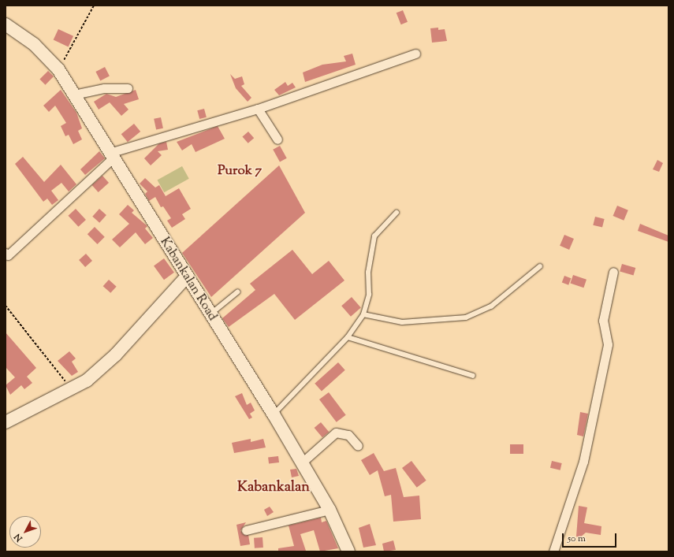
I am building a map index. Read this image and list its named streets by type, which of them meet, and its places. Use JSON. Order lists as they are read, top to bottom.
{
  "streets": {
    "street": ["Kabankalan Road"]
  },
  "districts": ["Purok 7", "Kabankalan"],
  "scale_bar": "50 m",
  "north": "bottom left"
}
